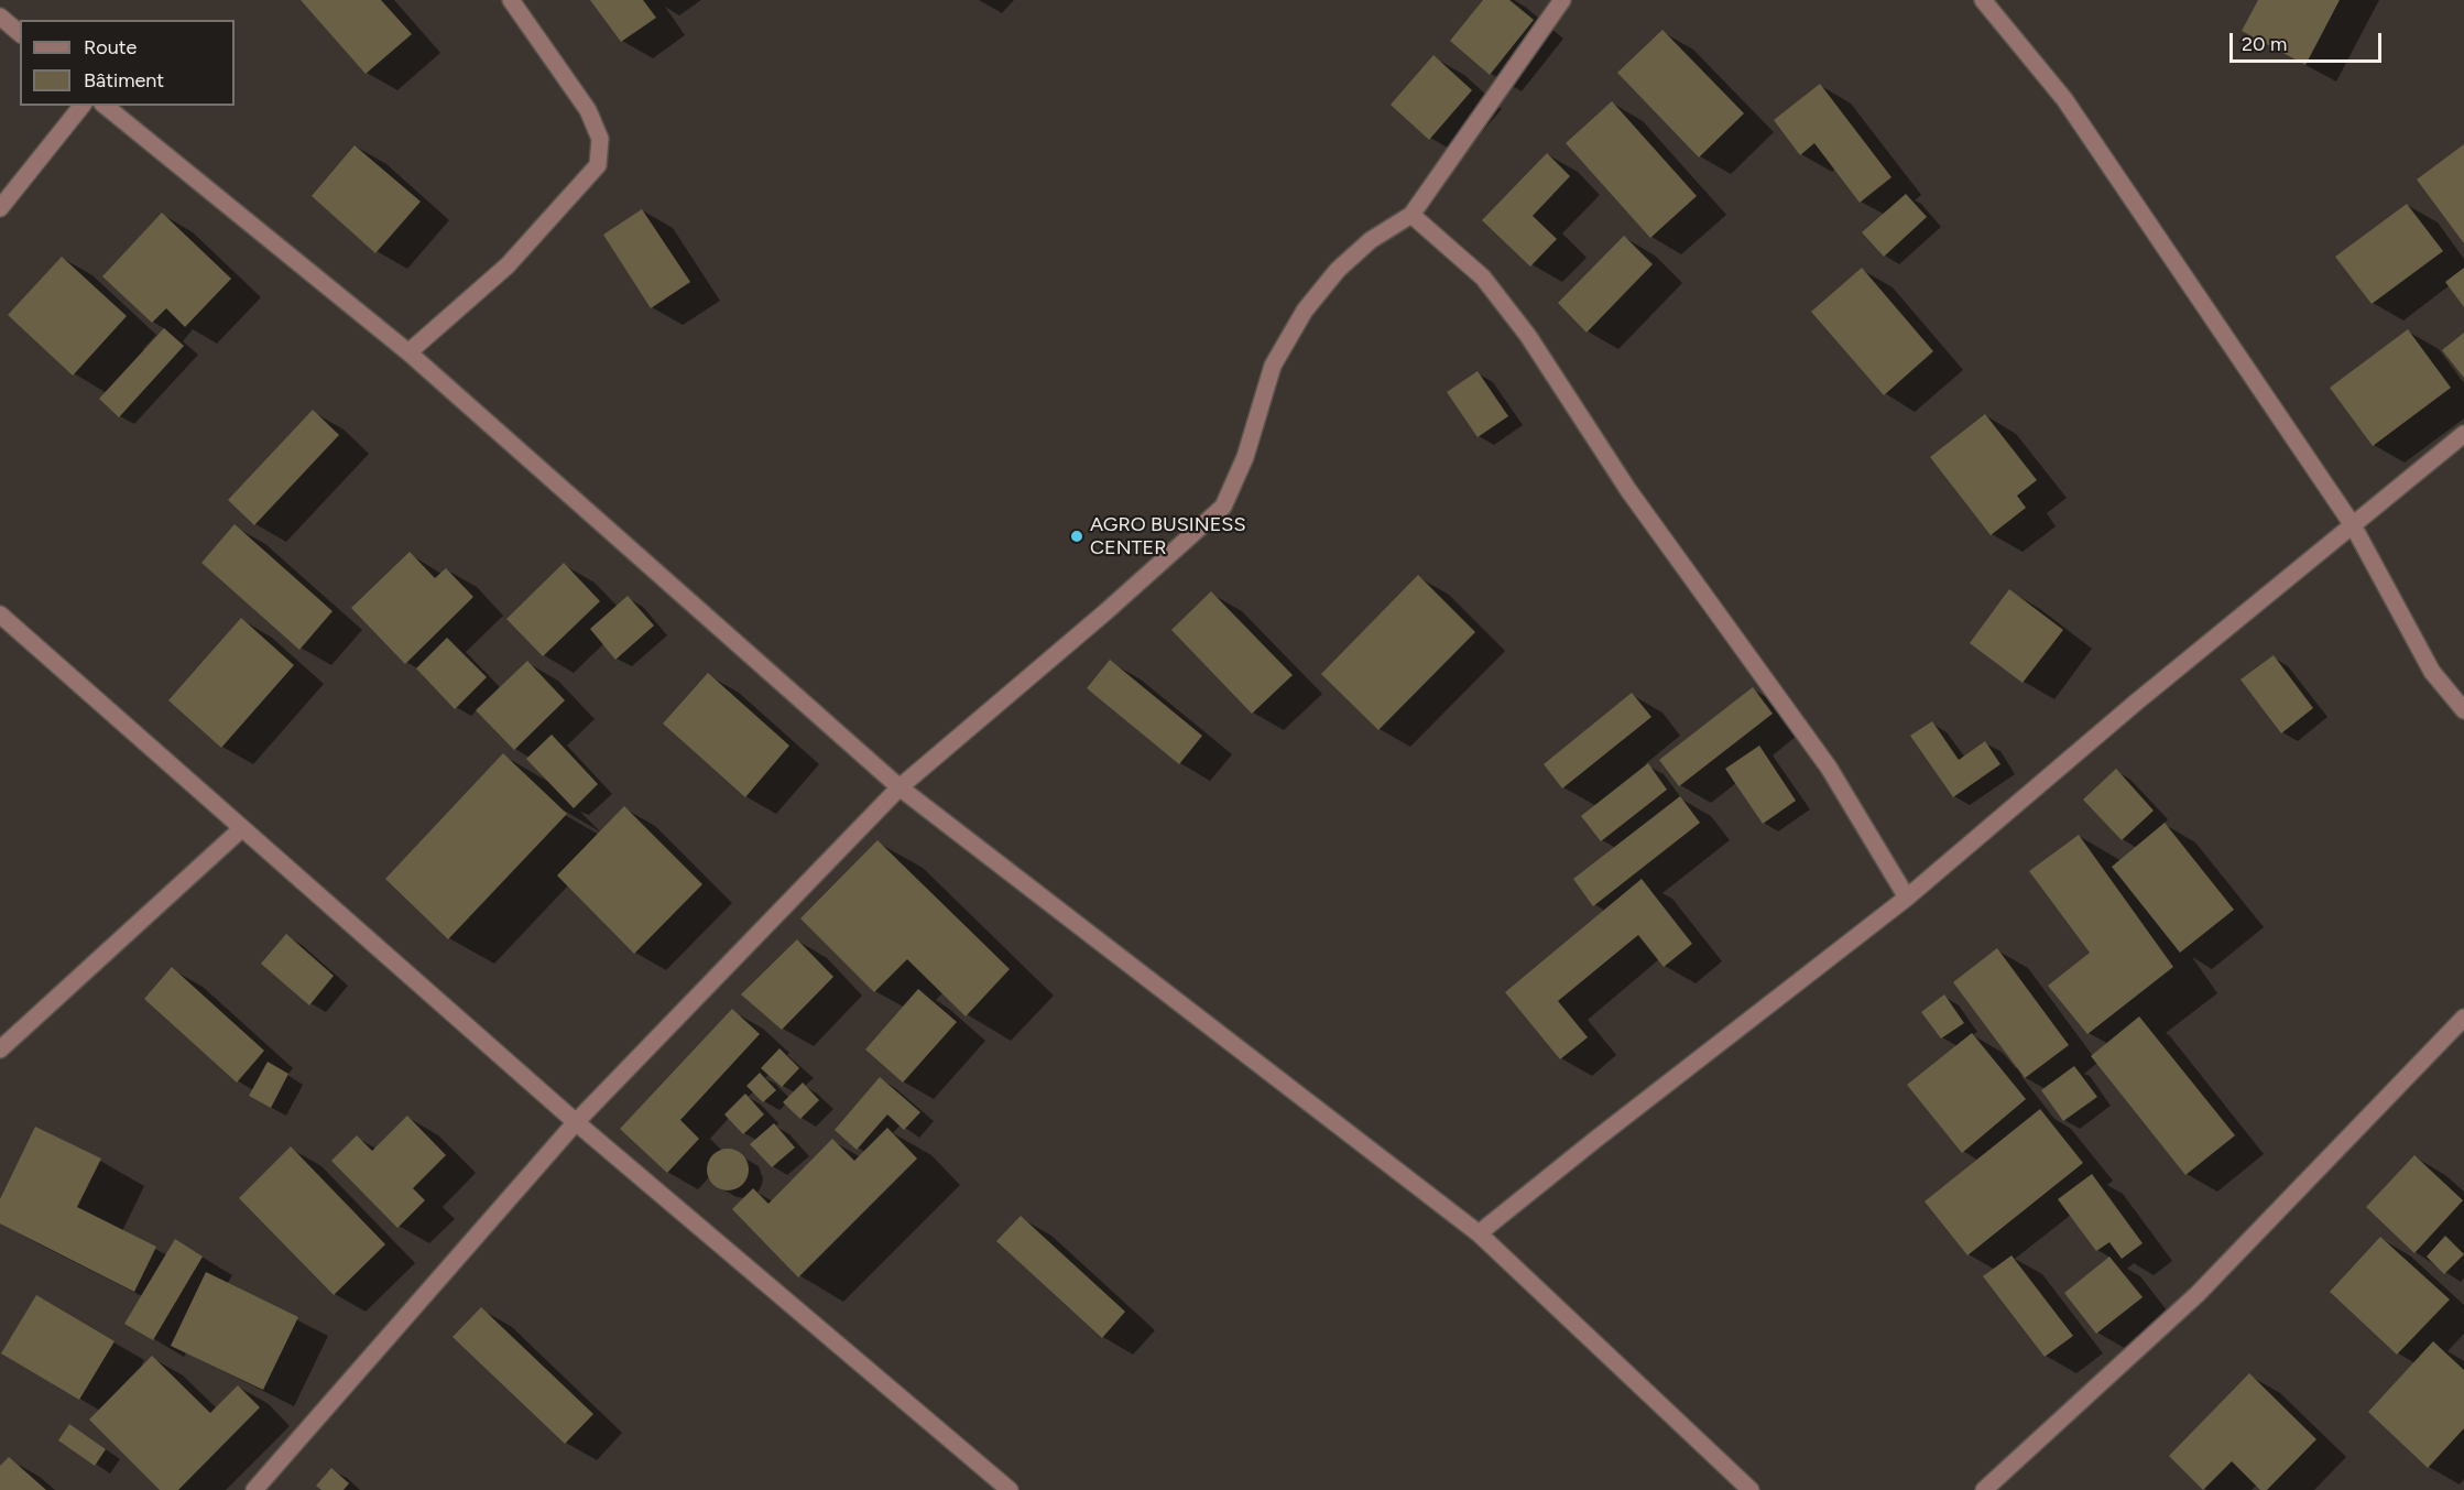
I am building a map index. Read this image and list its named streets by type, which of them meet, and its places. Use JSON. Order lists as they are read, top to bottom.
{
  "places": ["AGRO BUSINESS CENTER"],
  "legend": ["Route", "Bâtiment"],
  "scale_bar": "20 m"
}
